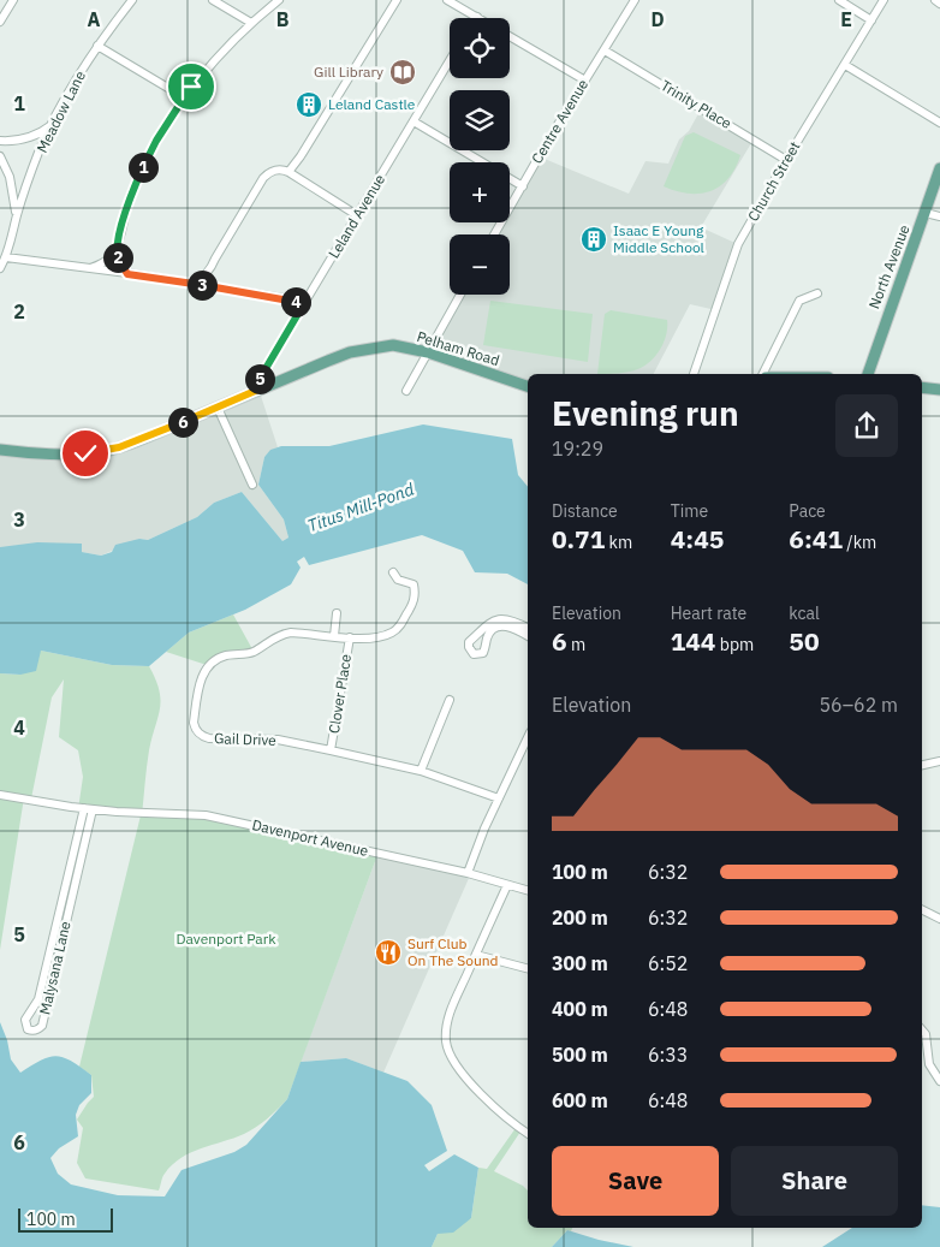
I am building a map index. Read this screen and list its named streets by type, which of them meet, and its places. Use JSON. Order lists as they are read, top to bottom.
{
  "streets": {
    "main road": ["North Avenue", "Pelham Road"],
    "street": [
      "Trinity Place",
      "Meadow Lane",
      "Centre Avenue",
      "Church Street",
      "Leland Avenue",
      "Clover Place",
      "Gail Drive",
      "Davenport Avenue",
      "Malysana Lane"
    ]
  },
  "crossings": [
    ["Trinity Place", "Centre Avenue"],
    ["Trinity Place", "Church Street"],
    ["Leland Avenue", "Pelham Road"],
    ["Clover Place", "Gail Drive"],
    ["Davenport Avenue", "Malysana Lane"]
  ],
  "water": ["Titus Mill-Pond"],
  "parks": ["Davenport Park"],
  "places": {
    "library": ["Gill Library"],
    "building": ["Leland Castle", "Isaac E Young Middle School"],
    "restaurant": ["Surf Club On The Sound"]
  },
  "scale_bar": "100 m",
  "page": {
    "map_buttons": ["+", "−"],
    "pins": [
      "1",
      "2",
      "3",
      "4",
      "5",
      "6"
    ],
    "heading": ["Evening run", "19:29"],
    "stats": [
      ["Distance", "0.71 km"],
      ["Time", "4:45"],
      ["Pace", "6:41 /km"],
      ["Elevation", "6 m"],
      ["Heart rate", "144 bpm"],
      ["kcal", "50"]
    ],
    "chart": ["Elevation", "56–62 m"],
    "list": [
      {
        "name": "100 m",
        "note": "6:32"
      },
      {
        "name": "200 m",
        "note": "6:32"
      },
      {
        "name": "300 m",
        "note": "6:52"
      },
      {
        "name": "400 m",
        "note": "6:48"
      },
      {
        "name": "500 m",
        "note": "6:33"
      },
      {
        "name": "600 m",
        "note": "6:48"
      }
    ],
    "buttons": ["Save", "Share"],
    "scale": "100 m"
  },
  "grid": {
    "columns": [
      "A",
      "B",
      "D",
      "E"
    ],
    "rows": [
      "1",
      "2",
      "3",
      "4",
      "5",
      "6"
    ]
  }
}
